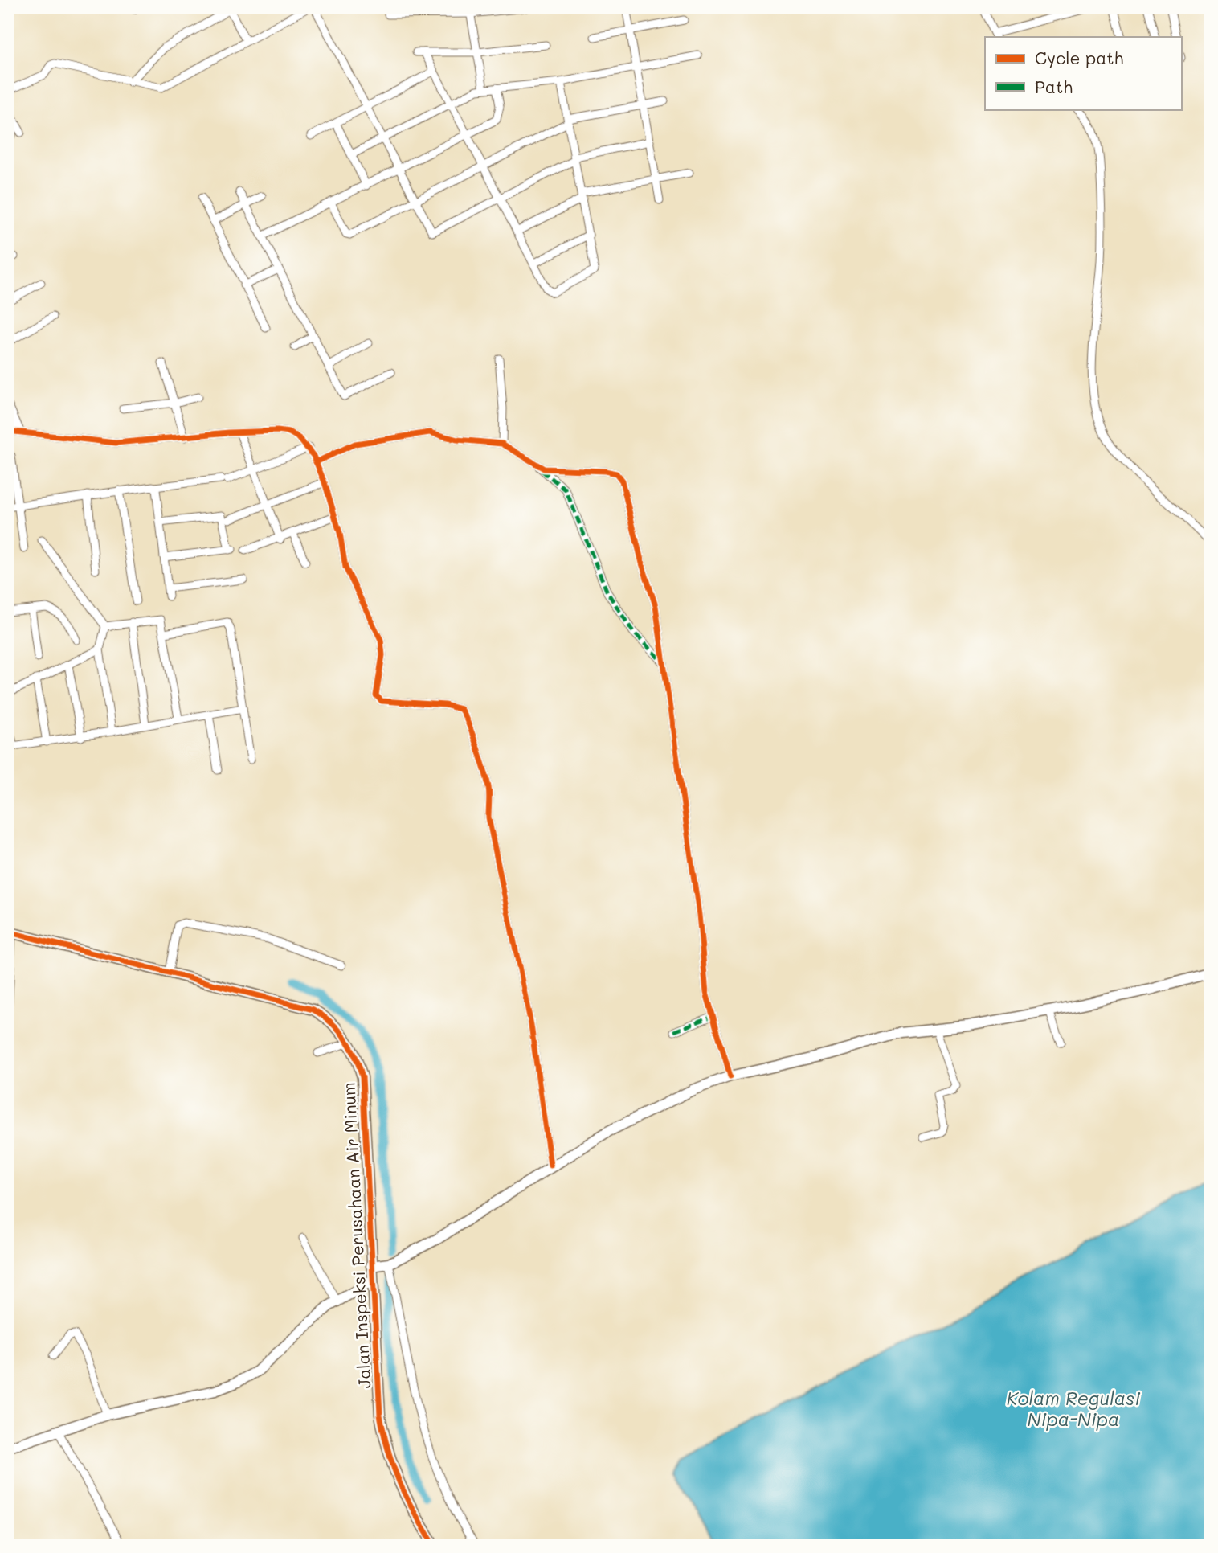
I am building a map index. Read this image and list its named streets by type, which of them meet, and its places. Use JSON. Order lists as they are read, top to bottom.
{
  "streets": {
    "street": ["Jalan Inspeksi Perusahaan Air Minum"]
  },
  "water": ["Kolam Regulasi Nipa-Nipa"],
  "legend": ["Cycle path", "Path"]
}
